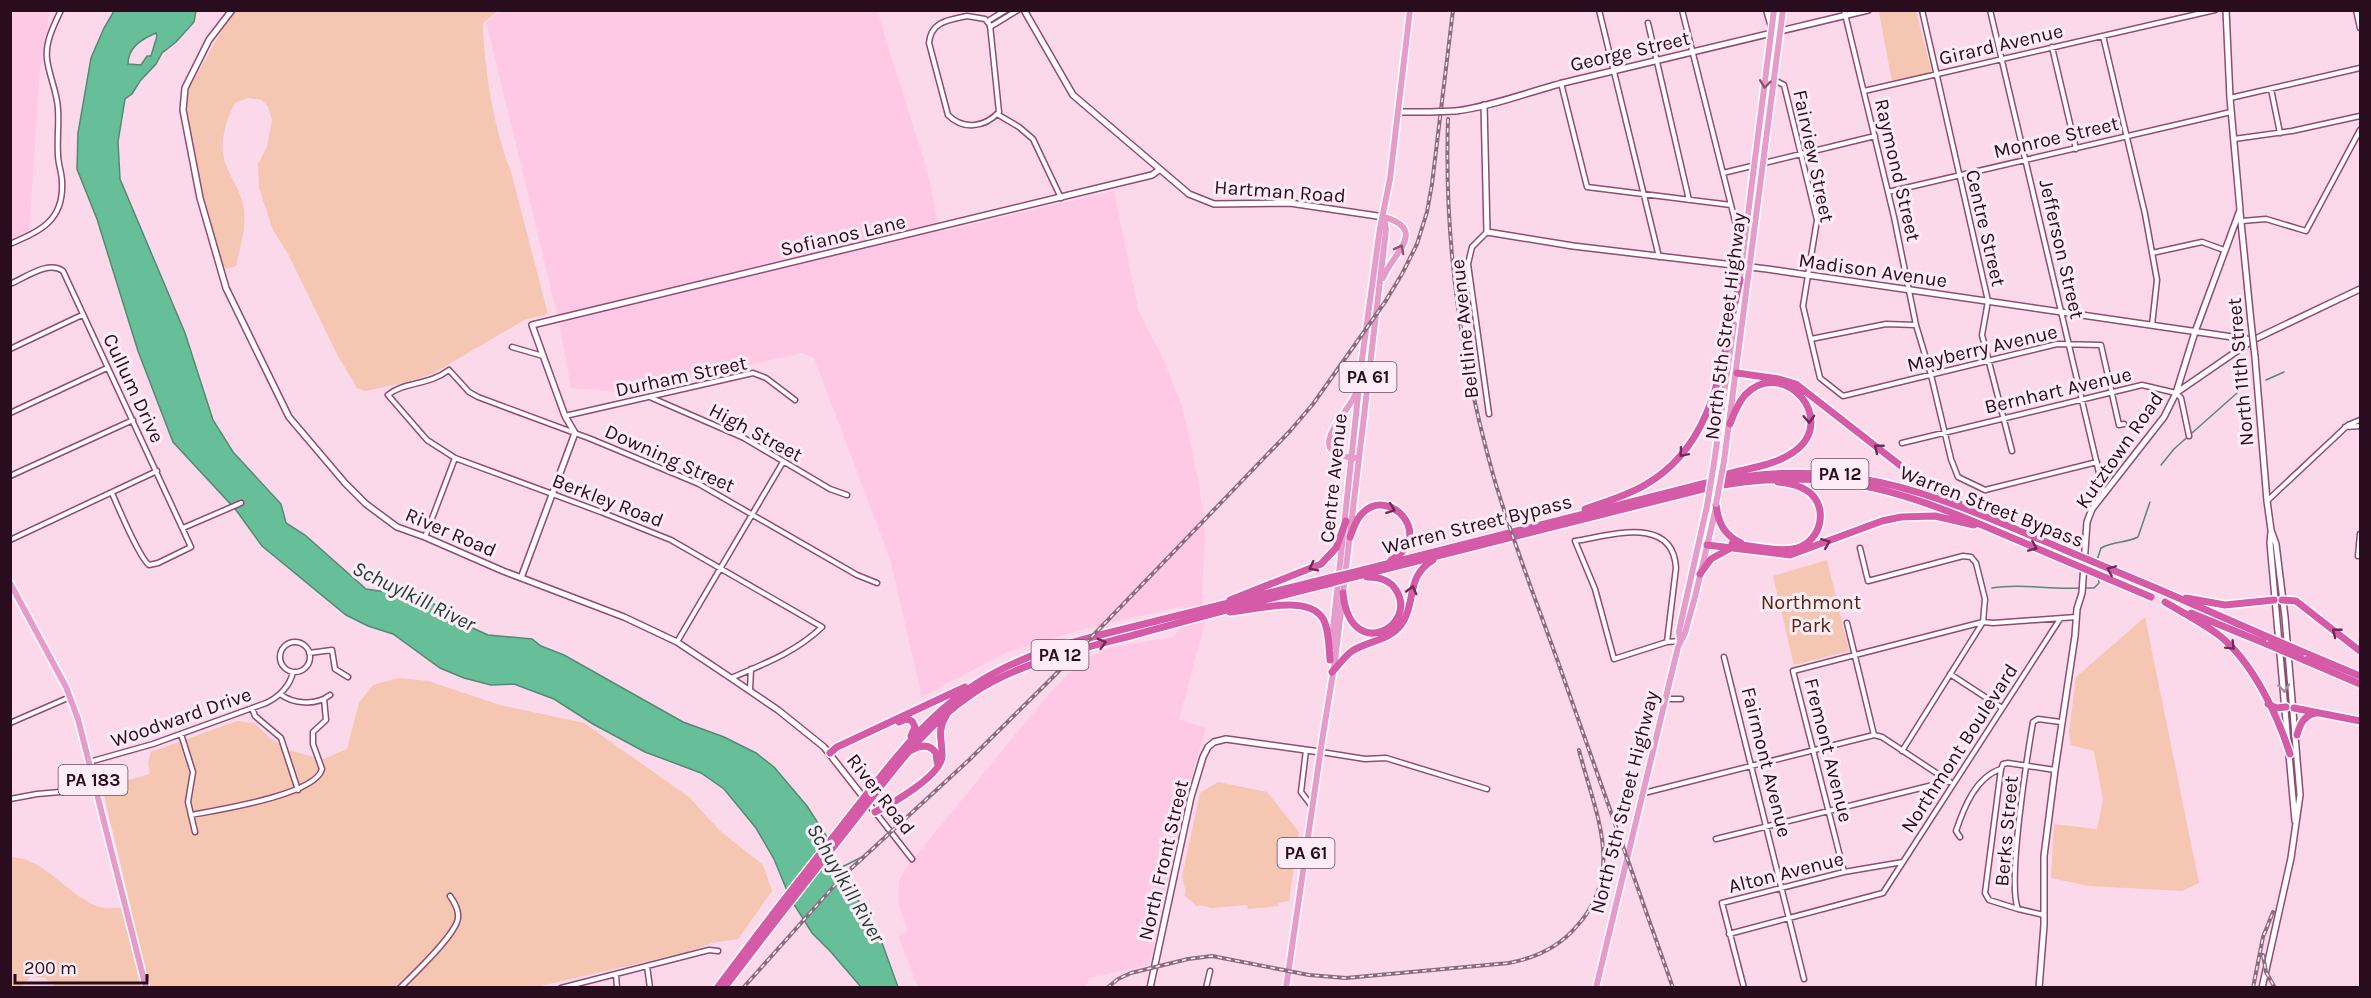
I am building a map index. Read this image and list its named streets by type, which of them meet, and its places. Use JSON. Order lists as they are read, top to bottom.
{
  "streets": {
    "highway": ["PA 12", "Warren Street Bypass"],
    "main road": [
      "North 5th Street Highway",
      "PA 61",
      "Centre Avenue",
      "PA 183"
    ],
    "street": [
      "Girard Avenue",
      "George Street",
      "Monroe Street",
      "Fairview Street",
      "Raymond Street",
      "Hartman Road",
      "Centre Street",
      "Sofianos Lane",
      "Jefferson Street",
      "Madison Avenue",
      "Beltline Avenue",
      "Mayberry Avenue",
      "North 11th Street",
      "Durham Street",
      "Cullum Drive",
      "Bernhart Avenue",
      "High Street",
      "Kutztown Road",
      "Downing Street",
      "Berkley Road",
      "River Road",
      "Woodward Drive",
      "Northmont Boulevard",
      "Fremont Avenue",
      "Fairmont Avenue",
      "Berks Street",
      "North Front Street",
      "Alton Avenue"
    ]
  },
  "crossings": [
    ["Girard Avenue", "Raymond Street"],
    ["Girard Avenue", "Centre Street"],
    ["Girard Avenue", "Jefferson Street"],
    ["George Street", "Raymond Street"],
    ["George Street", "North 5th Street Highway"],
    ["George Street", "Centre Avenue"],
    ["Monroe Street", "Raymond Street"],
    ["Monroe Street", "Centre Street"],
    ["Monroe Street", "Jefferson Street"],
    ["Monroe Street", "Kutztown Road"],
    ["Fairview Street", "Madison Avenue"],
    ["Fairview Street", "North 5th Street Highway"],
    ["Fairview Street", "Mayberry Avenue"],
    ["Raymond Street", "Jefferson Street"],
    ["Raymond Street", "Madison Avenue"],
    ["Raymond Street", "Mayberry Avenue"],
    ["Raymond Street", "Bernhart Avenue"],
    ["Hartman Road", "Sofianos Lane"],
    ["Hartman Road", "Centre Avenue"],
    ["Centre Street", "Madison Avenue"],
    ["Centre Street", "Mayberry Avenue"],
    ["Centre Street", "Bernhart Avenue"],
    ["Jefferson Street", "Madison Avenue"],
    ["Jefferson Street", "Mayberry Avenue"],
    ["Jefferson Street", "Bernhart Avenue"],
    ["Jefferson Street", "Kutztown Road"],
    ["Madison Avenue", "North 5th Street Highway"],
    ["Madison Avenue", "Beltline Avenue"],
    ["Madison Avenue", "Kutztown Road"],
    ["Mayberry Avenue", "Bernhart Avenue"],
    ["North 11th Street", "Kutztown Road"],
    ["Durham Street", "High Street"],
    ["Bernhart Avenue", "Kutztown Road"],
    ["Kutztown Road", "Berks Street"],
    ["Downing Street", "Berkley Road"],
    ["Woodward Drive", "PA 183"],
    ["Northmont Boulevard", "Fairmont Avenue"],
    ["Northmont Boulevard", "Alton Avenue"],
    ["Fremont Avenue", "Alton Avenue"],
    ["Fairmont Avenue", "Alton Avenue"]
  ],
  "water": ["Schuylkill River"],
  "parks": ["Northmont Park"],
  "scale_bar": "200 m"
}
